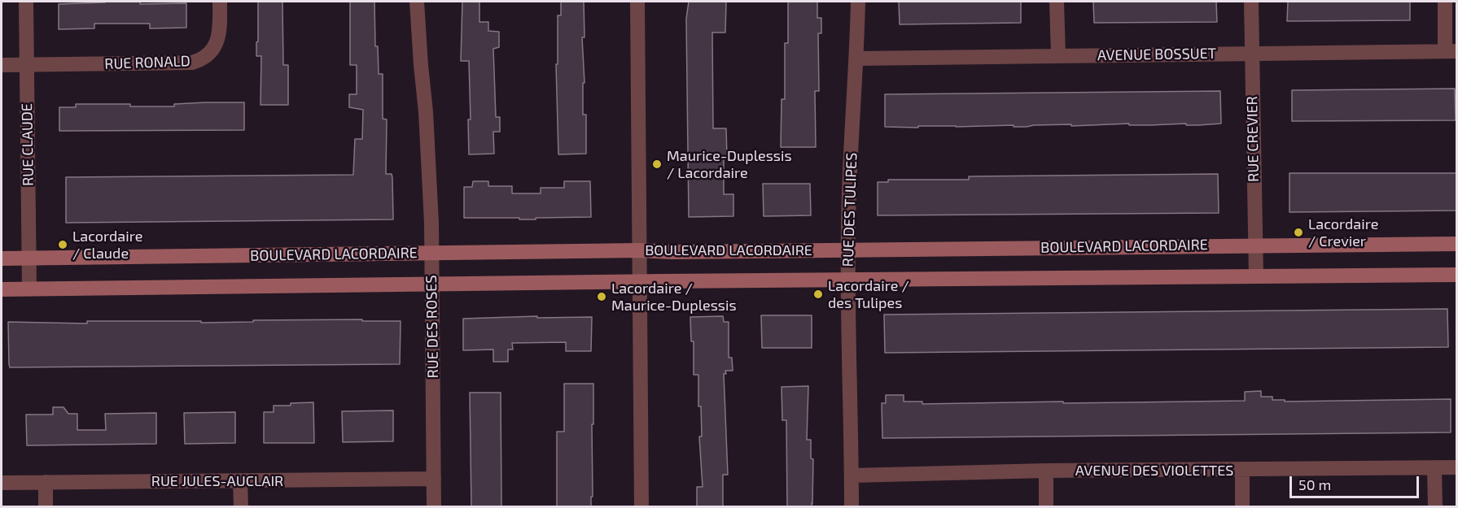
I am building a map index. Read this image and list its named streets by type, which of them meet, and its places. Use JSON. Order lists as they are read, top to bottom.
{
  "streets": {
    "main road": ["BOULEVARD LACORDAIRE"],
    "street": [
      "AVENUE BOSSUET",
      "RUE RONALD",
      "RUE CREVIER",
      "RUE CLAUDE",
      "RUE DES TULIPES",
      "RUE DES ROSES",
      "AVENUE DES VIOLETTES",
      "RUE JULES-AUCLAIR"
    ]
  },
  "crossings": [
    ["AVENUE BOSSUET", "RUE CREVIER"],
    ["AVENUE BOSSUET", "RUE DES TULIPES"],
    ["RUE RONALD", "RUE CLAUDE"],
    ["RUE CREVIER", "BOULEVARD LACORDAIRE"],
    ["RUE CLAUDE", "BOULEVARD LACORDAIRE"],
    ["RUE DES TULIPES", "BOULEVARD LACORDAIRE"],
    ["RUE DES TULIPES", "AVENUE DES VIOLETTES"],
    ["BOULEVARD LACORDAIRE", "RUE DES ROSES"],
    ["RUE DES ROSES", "RUE JULES-AUCLAIR"]
  ],
  "places": [
    "Maurice-Duplessis / Lacordaire",
    "Lacordaire / Crevier",
    "Lacordaire / Claude",
    "Lacordaire / des Tulipes",
    "Lacordaire / Maurice-Duplessis"
  ],
  "scale_bar": "50 m"
}
